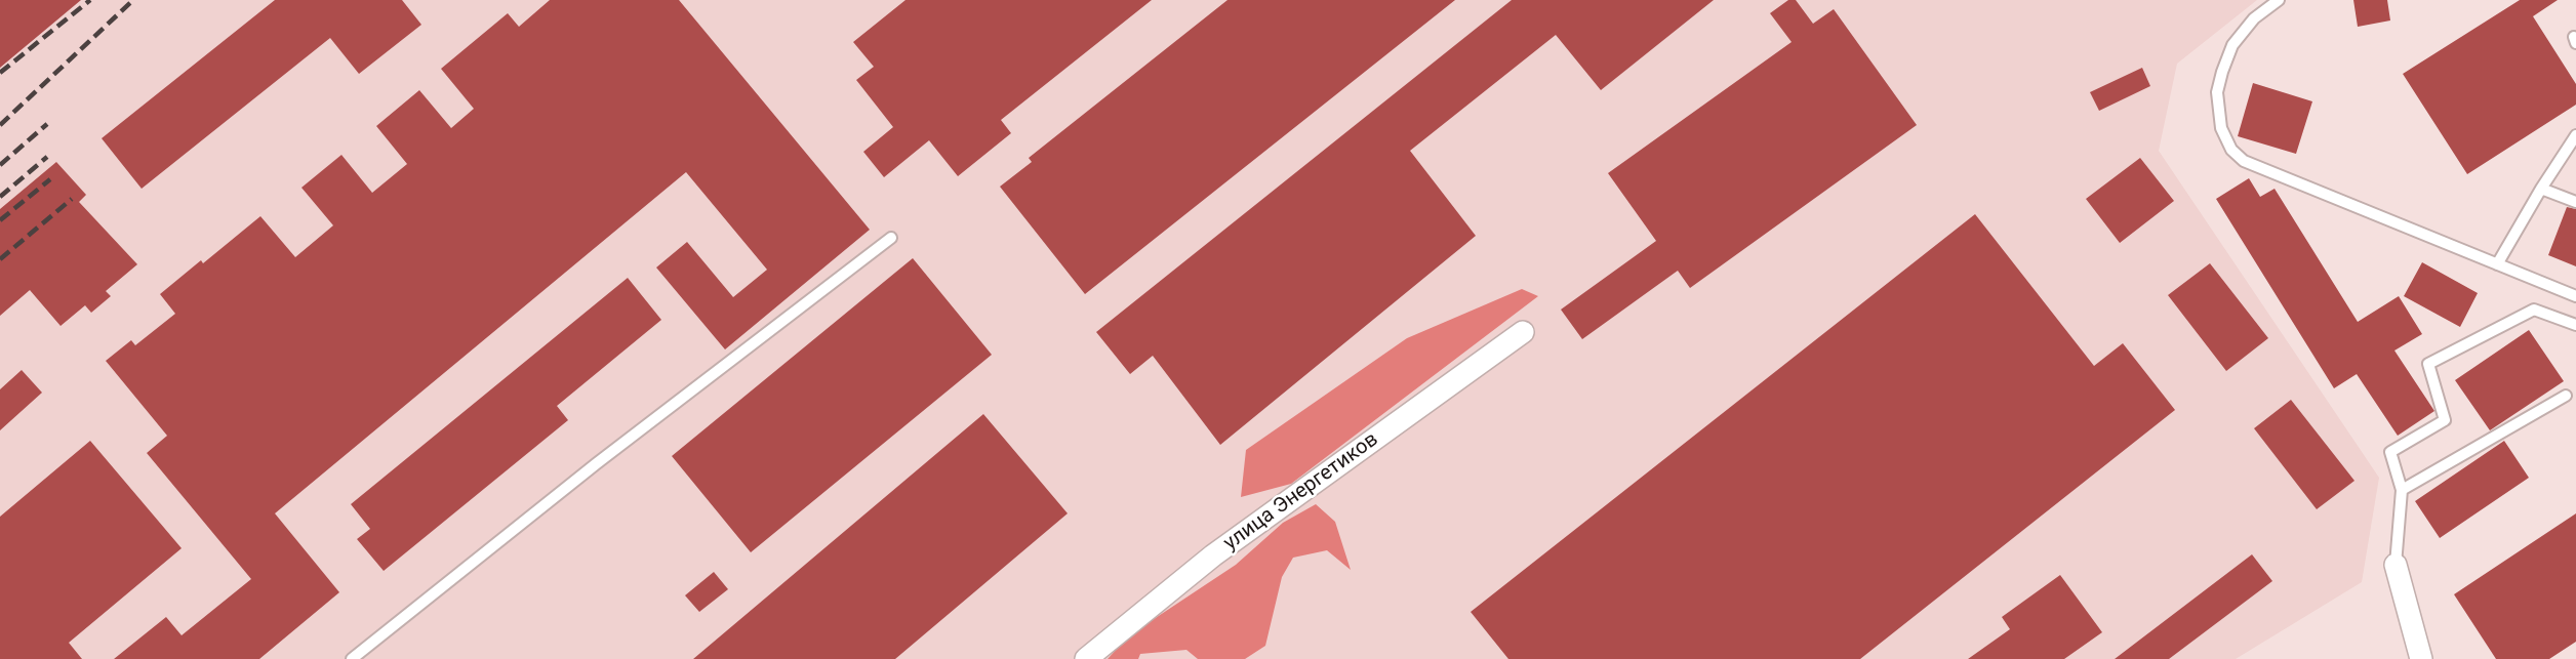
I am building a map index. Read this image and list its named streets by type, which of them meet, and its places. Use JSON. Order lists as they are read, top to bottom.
{
  "streets": {
    "street": ["улица Энергетиков"]
  }
}
